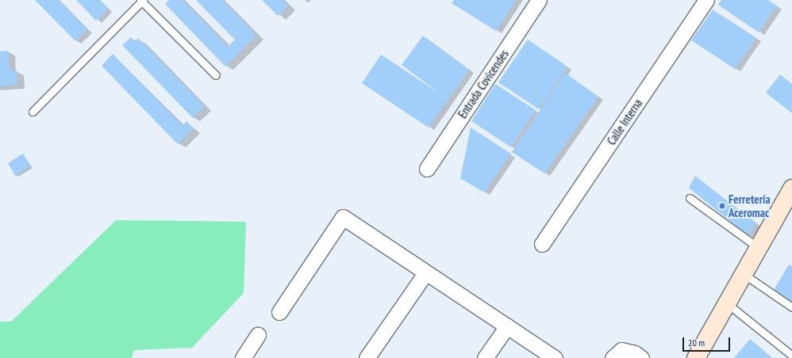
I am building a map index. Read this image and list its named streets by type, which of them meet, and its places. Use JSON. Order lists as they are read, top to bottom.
{
  "streets": {
    "street": ["Entrada Covicendes", "Calle Interna"]
  },
  "places": ["Ferretería Aceromac"],
  "scale_bar": "20 m"
}
